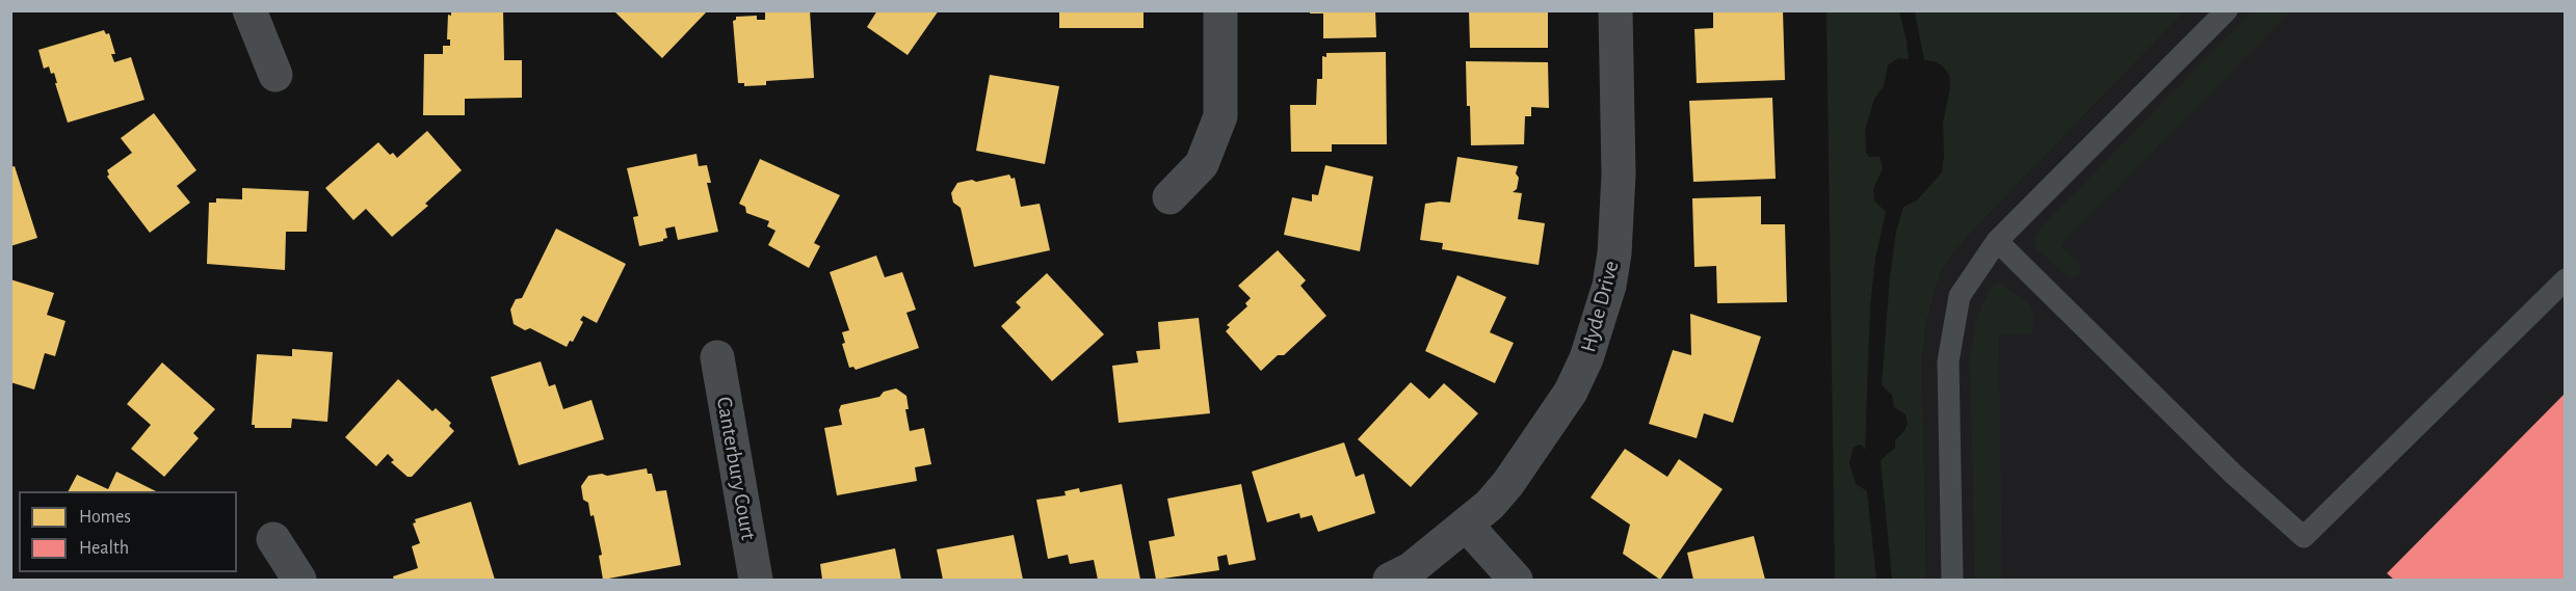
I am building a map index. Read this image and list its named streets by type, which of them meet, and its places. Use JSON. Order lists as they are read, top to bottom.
{
  "streets": {
    "street": ["Hyde Drive", "Canterbury Court"]
  },
  "legend": ["Homes", "Health"]
}
